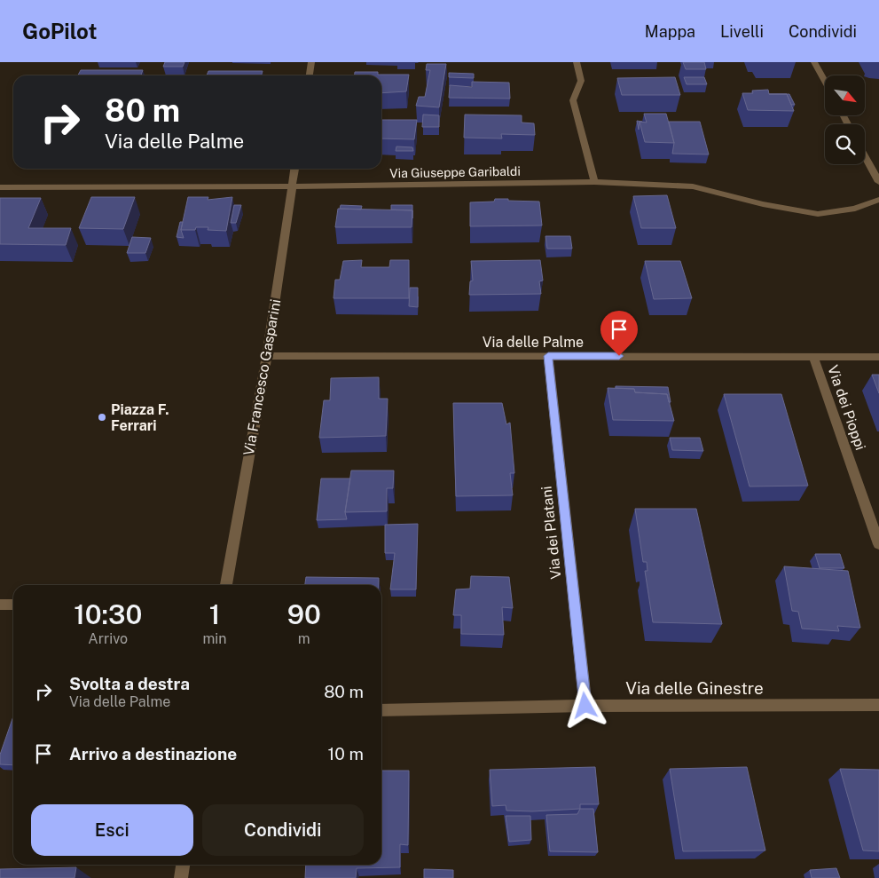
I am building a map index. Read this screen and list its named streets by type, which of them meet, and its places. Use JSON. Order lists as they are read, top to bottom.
{
  "streets": {
    "street": [
      "Via Giuseppe Garibaldi",
      "Via delle Palme",
      "Via Francesco Gasparini",
      "Via dei Pioppi",
      "Via dei Platani",
      "Via delle Ginestre"
    ]
  },
  "crossings": [
    ["Via Giuseppe Garibaldi", "Via Francesco Gasparini"],
    ["Via delle Palme", "Via Francesco Gasparini"],
    ["Via delle Palme", "Via dei Pioppi"],
    ["Via delle Palme", "Via dei Platani"],
    ["Via dei Platani", "Via delle Ginestre"]
  ],
  "places": ["Piazza F. Ferrari"],
  "north": "bottom right",
  "page": {
    "header": "GoPilot",
    "nav": ["Mappa", "Livelli", "Condividi"],
    "turn": ["80 m", "Via delle Palme"],
    "eta": [
      "10:30",
      "Arrivo",
      "1",
      "min",
      "90",
      "m"
    ],
    "list": [
      {
        "name": "Svolta a destra",
        "note": "Via delle Palme",
        "value": "80 m"
      },
      {
        "name": "Arrivo a destinazione",
        "value": "10 m"
      }
    ],
    "buttons": ["Esci", "Condividi"]
  }
}
